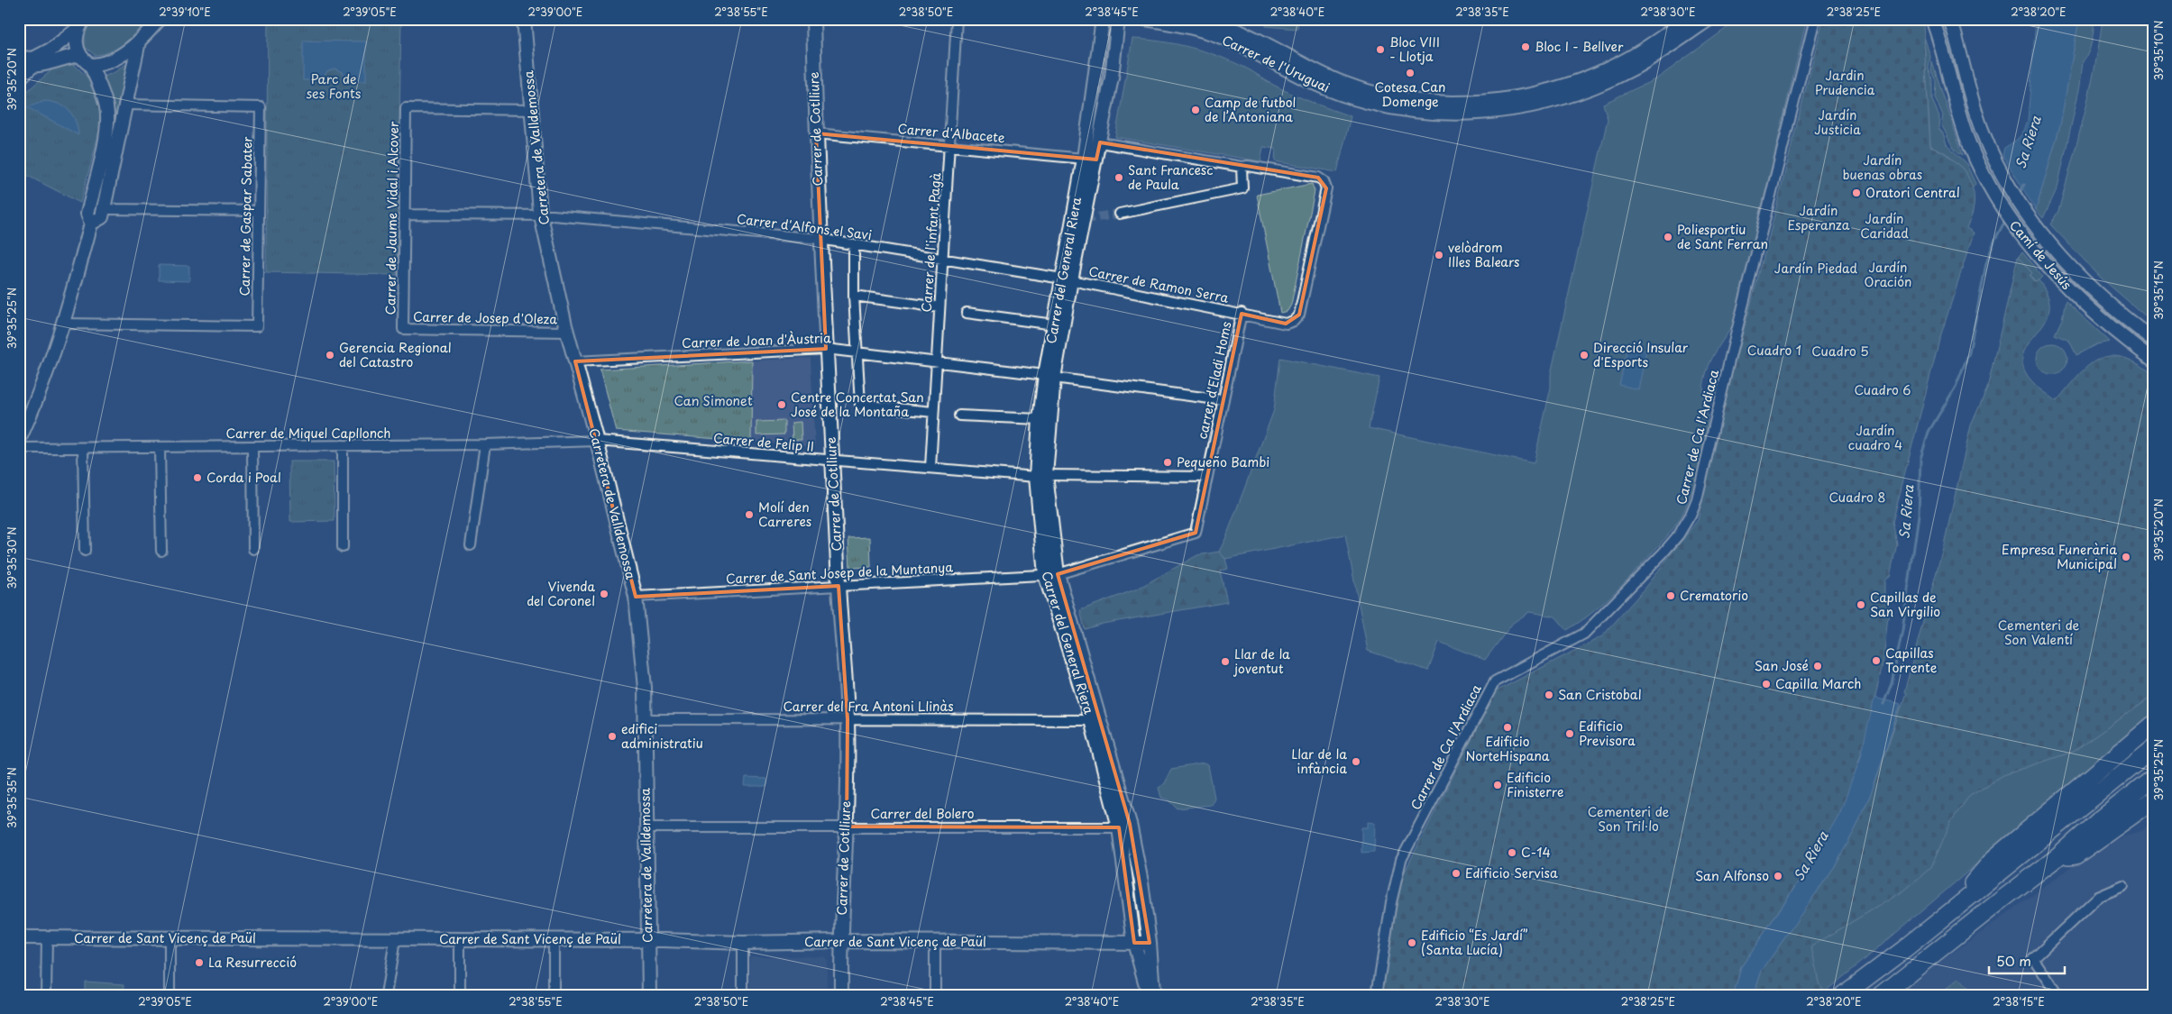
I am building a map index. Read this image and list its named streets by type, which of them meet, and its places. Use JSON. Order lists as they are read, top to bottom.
{
  "streets": {
    "main road": [
      "Carrer de l'Uruguai",
      "Carrer de Cotlliure",
      "Carretera de Valldemossa",
      "Camí de Jesús",
      "Carrer del General Riera",
      "Carrer de Sant Vicenç de Paül"
    ],
    "street": [
      "Carrer d'Albacete",
      "Carrer de Gaspar Sabater",
      "Carrer de Jaume Vidal i Alcover",
      "Carrer d'Alfons el Savi",
      "Carrer de l'infant Pagà",
      "Carrer de Ramon Serra",
      "Carrer de Josep d'Oleza",
      "Carrer de Joan d'Àustria",
      "carrer d'Eladi Homs",
      "Carrer de Miquel Capllonch",
      "Carrer de Ca l'Ardiaca",
      "Carrer de Felip II",
      "Carrer de Sant Josep de la Muntanya",
      "Carrer del Fra Antoni Llinàs",
      "Carrer del Bolero"
    ]
  },
  "crossings": [
    ["Carrer de Cotlliure", "Carrer d'Albacete"],
    ["Carrer de Cotlliure", "Carrer d'Alfons el Savi"],
    ["Carrer de Cotlliure", "Carrer de Joan d'Àustria"],
    ["Carrer de Cotlliure", "Carrer de Felip II"],
    ["Carrer de Cotlliure", "Carrer de Sant Josep de la Muntanya"],
    ["Carrer de Cotlliure", "Carrer del Fra Antoni Llinàs"],
    ["Carrer de Cotlliure", "Carrer del Bolero"],
    ["Carrer de Cotlliure", "Carrer de Sant Vicenç de Paül"],
    ["Carrer d'Albacete", "Carrer de l'infant Pagà"],
    ["Carrer d'Albacete", "Carrer del General Riera"],
    ["Carretera de Valldemossa", "Carrer de Jaume Vidal i Alcover"],
    ["Carretera de Valldemossa", "Carrer d'Alfons el Savi"],
    ["Carretera de Valldemossa", "Carrer de Josep d'Oleza"],
    ["Carretera de Valldemossa", "Carrer de Joan d'Àustria"],
    ["Carretera de Valldemossa", "Carrer de Miquel Capllonch"],
    ["Carretera de Valldemossa", "Carrer de Felip II"],
    ["Carretera de Valldemossa", "Carrer de Sant Josep de la Muntanya"],
    ["Carretera de Valldemossa", "Carrer del Fra Antoni Llinàs"],
    ["Carretera de Valldemossa", "Carrer del Bolero"],
    ["Carretera de Valldemossa", "Carrer de Sant Vicenç de Paül"],
    ["Carrer de Jaume Vidal i Alcover", "Carrer d'Alfons el Savi"],
    ["Carrer de Jaume Vidal i Alcover", "Carrer de Josep d'Oleza"],
    ["Carrer d'Alfons el Savi", "Carrer de l'infant Pagà"],
    ["Carrer d'Alfons el Savi", "Carrer del General Riera"],
    ["Carrer d'Alfons el Savi", "Carrer de Ramon Serra"],
    ["Carrer de l'infant Pagà", "Carrer de Joan d'Àustria"],
    ["Carrer de l'infant Pagà", "Carrer de Felip II"],
    ["Carrer del General Riera", "Carrer de Ramon Serra"],
    ["Carrer del General Riera", "Carrer de Joan d'Àustria"],
    ["Carrer del General Riera", "Carrer de Felip II"],
    ["Carrer del General Riera", "Carrer de Sant Josep de la Muntanya"],
    ["Carrer del General Riera", "Carrer del Fra Antoni Llinàs"],
    ["Carrer del General Riera", "Carrer del Bolero"],
    ["Carrer del General Riera", "Carrer de Sant Vicenç de Paül"],
    ["Carrer de Ramon Serra", "carrer d'Eladi Homs"],
    ["Carrer de Joan d'Àustria", "carrer d'Eladi Homs"],
    ["carrer d'Eladi Homs", "Carrer de Felip II"],
    ["carrer d'Eladi Homs", "Carrer de Sant Josep de la Muntanya"],
    ["Carrer de Miquel Capllonch", "Carrer de Felip II"]
  ],
  "water": ["Sa Riera"],
  "parks": [
    "Jardin Prudencia",
    "Parc de ses Fonts",
    "Jardín Justicia",
    "Jardín buenas obras",
    "Jardín Esperanza",
    "Jardín Caridad",
    "Jardín Oración",
    "Jardín Piedad",
    "Cuadro 1",
    "Cuadro 5",
    "Cuadro 6",
    "Can Simonet",
    "Jardín cuadro 4",
    "Cuadro 8",
    "Cementeri de Son Valentí",
    "Cementeri de Son Tril·lo"
  ],
  "places": [
    "Bloc I - Bellver",
    "Bloc VIII - Llotja",
    "Cotesa Can Domenge",
    "Camp de futbol de l’Antoniana",
    "Sant Francesc de Paula",
    "Oratori Central",
    "Poliesportiu de Sant Ferran",
    "velòdrom Illes Balears",
    "Gerencia Regional del Catastro",
    "Direcció Insular d'Esports",
    "Centre Concertat San José de la Montaña",
    "Pequeño Bambi",
    "Corda i Poal",
    "Molí den Carreres",
    "Empresa Funerària Municipal",
    "Vivenda del Coronel",
    "Crematorio",
    "Capillas de San Virgilio",
    "Capillas Torrente",
    "Llar de la joventut",
    "San José",
    "Capilla March",
    "San Cristobal",
    "Edificio NorteHispana",
    "Edificio Previsora",
    "edifici administratiu",
    "Llar de la infància",
    "Edificio Finisterre",
    "C-14",
    "Edificio Servisa",
    "San Alfonso",
    "Edificio “Es Jardí” (Santa Lucía)",
    "La Resurrecció"
  ],
  "scale_bar": "50 m",
  "coordinates": [
    "2°39'10\"E",
    "2°39'05\"E",
    "2°39'00\"E",
    "2°38'55\"E",
    "2°38'50\"E",
    "2°38'45\"E",
    "2°38'40\"E",
    "2°38'35\"E",
    "2°38'30\"E",
    "2°38'25\"E",
    "2°38'20\"E",
    "39°35'10\"N",
    "39°35'20\"N",
    "39°35'15\"N",
    "39°35'25\"N",
    "39°35'30\"N",
    "39°35'35\"N",
    "2°38'15\"E"
  ]
}
